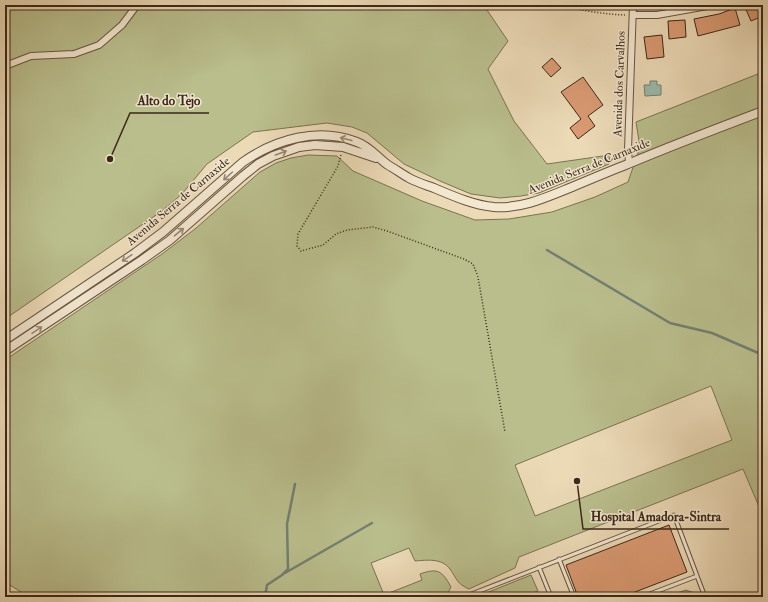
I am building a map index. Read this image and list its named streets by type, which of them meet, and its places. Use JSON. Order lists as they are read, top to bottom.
{
  "streets": {
    "street": ["Avenida dos Carvalhos", "Avenida Serra de Carnaxide"]
  },
  "crossings": [
    ["Avenida dos Carvalhos", "Avenida Serra de Carnaxide"]
  ],
  "places": ["Alto do Tejo", "Hospital Amadora-Sintra"]
}
